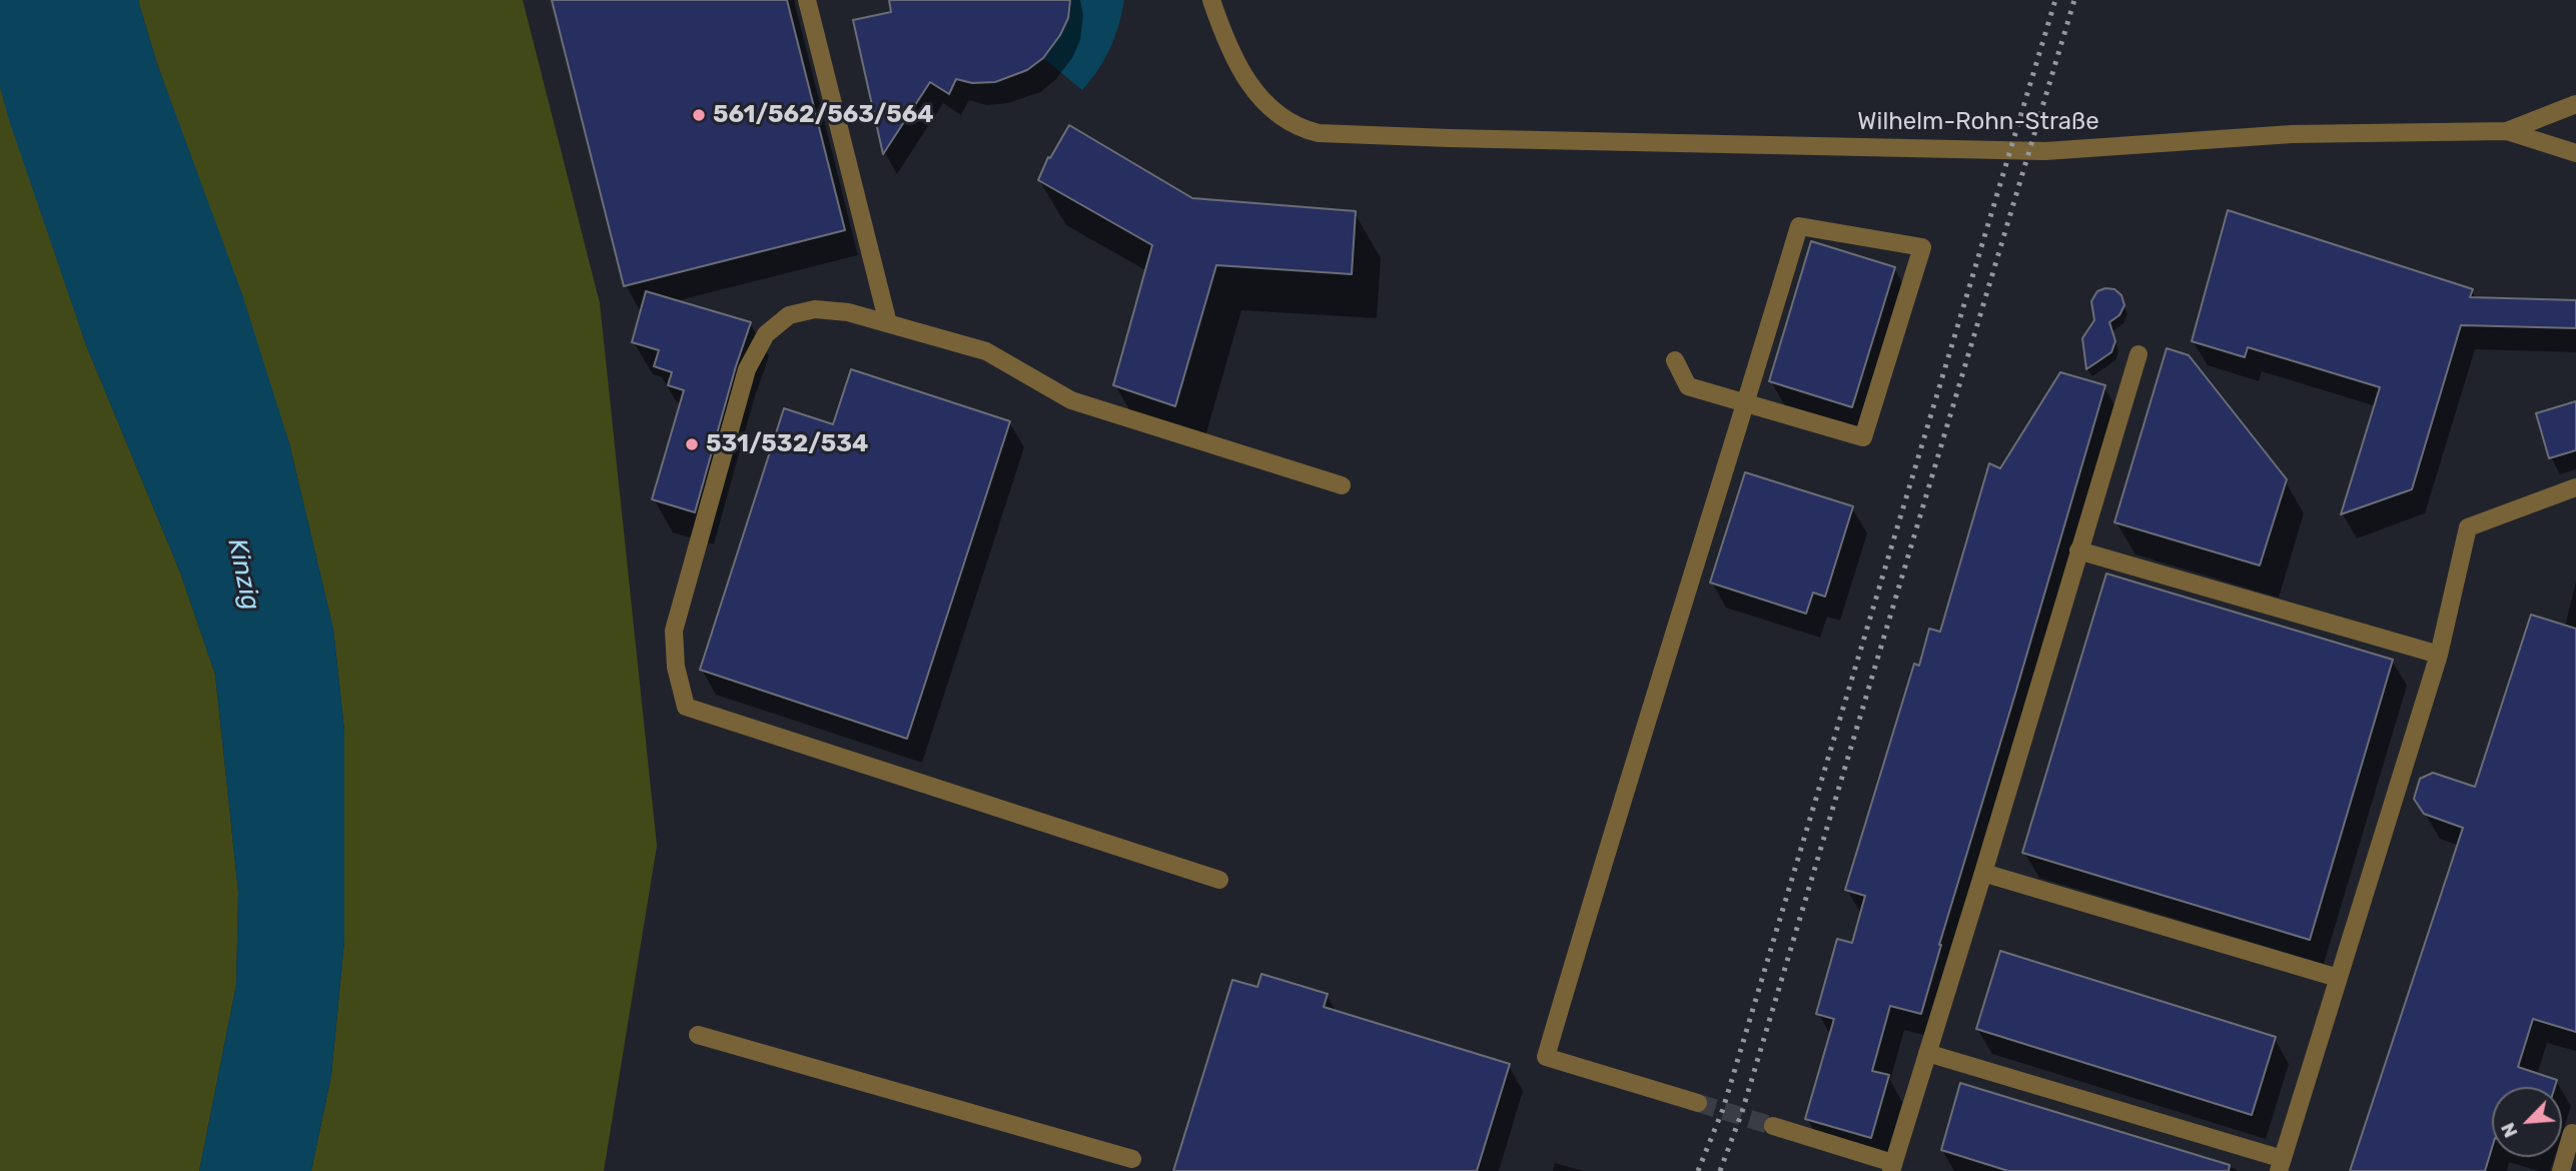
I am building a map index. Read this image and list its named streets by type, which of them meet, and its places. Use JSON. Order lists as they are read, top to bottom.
{
  "streets": {
    "street": ["Wilhelm-Rohn-Straße"]
  },
  "water": ["Kinzig"],
  "places": ["561/562/563/564", "531/532/534"],
  "north": "bottom left"
}
